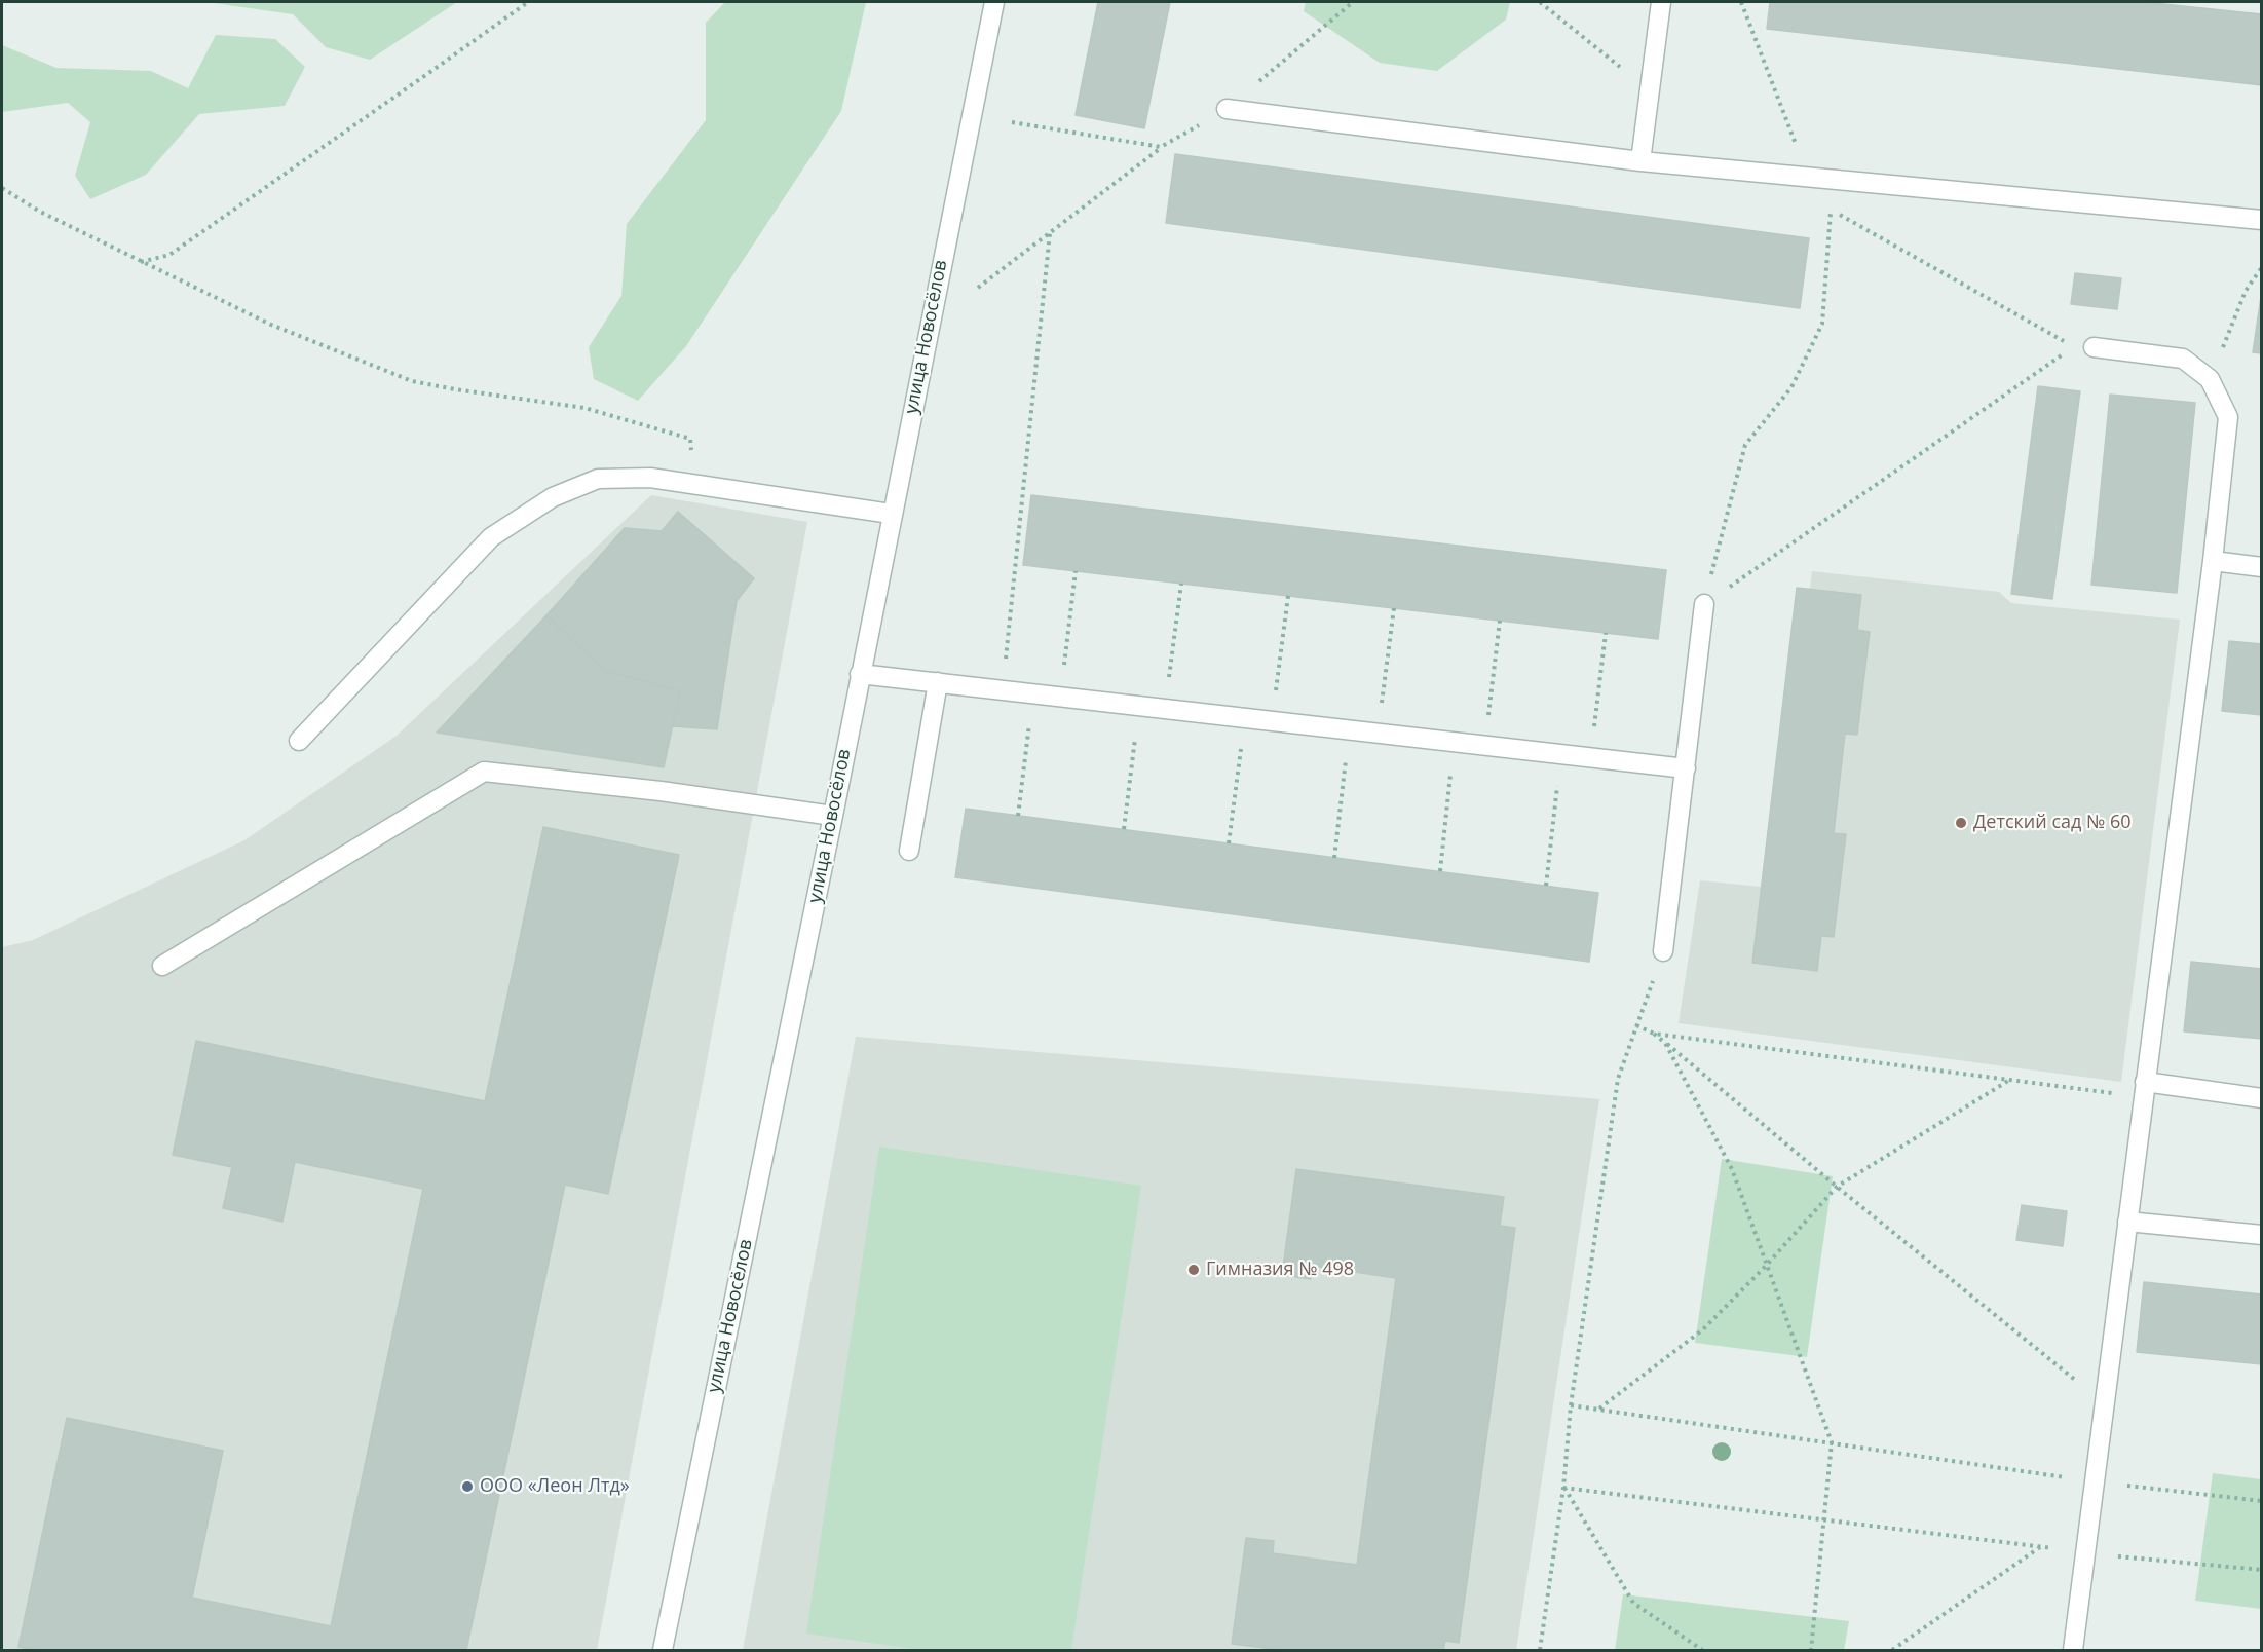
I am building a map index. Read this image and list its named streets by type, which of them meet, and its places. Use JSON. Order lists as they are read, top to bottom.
{
  "streets": {
    "street": ["улица Новосёлов"]
  },
  "places": ["Детский сад № 60", "Гимназия № 498", "ООО «Леон Лтд»"]
}
